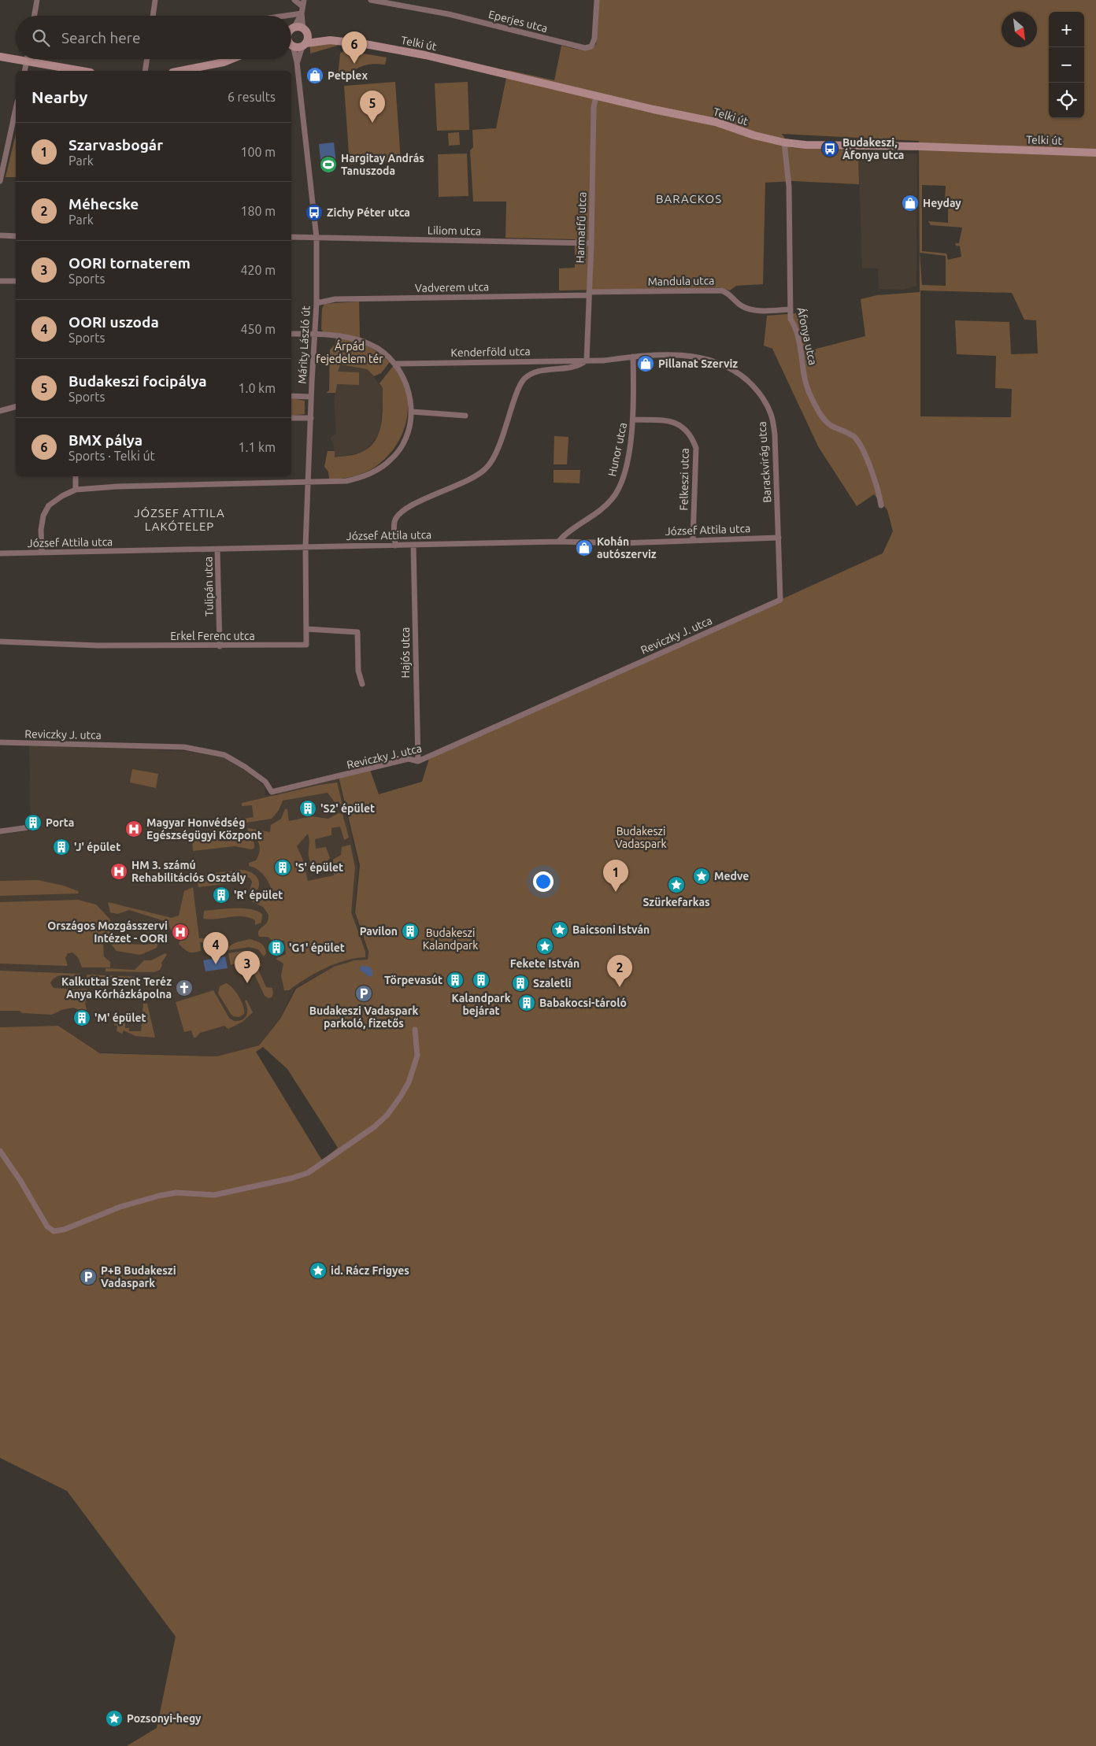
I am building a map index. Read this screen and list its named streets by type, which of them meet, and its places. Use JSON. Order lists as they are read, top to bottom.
{
  "streets": {
    "main road": ["Telki út"],
    "street": [
      "Eperjes utca",
      "Harmatfű utca",
      "Liliom utca",
      "Mandula utca",
      "Vadverem utca",
      "Áfonya utca",
      "Márity László út",
      "Kenderföld utca",
      "Hunor utca",
      "Barackvirág utca",
      "Felkeszi utca",
      "József Attila utca",
      "Tulipán utca",
      "Reviczky J. utca",
      "Erkel Ferenc utca",
      "Hajós utca"
    ]
  },
  "crossings": [
    ["Telki út", "Harmatfű utca"],
    ["Telki út", "Áfonya utca"],
    ["Harmatfű utca", "Liliom utca"],
    ["Harmatfű utca", "Mandula utca"],
    ["Harmatfű utca", "Vadverem utca"],
    ["Harmatfű utca", "Kenderföld utca"],
    ["Harmatfű utca", "Barackvirág utca"],
    ["Liliom utca", "Márity László út"],
    ["Mandula utca", "Vadverem utca"],
    ["Mandula utca", "Áfonya utca"],
    ["Vadverem utca", "Márity László út"],
    ["Márity László út", "József Attila utca"],
    ["Márity László út", "Erkel Ferenc utca"],
    ["Kenderföld utca", "Barackvirág utca"],
    ["Hunor utca", "Barackvirág utca"],
    ["Hunor utca", "Felkeszi utca"],
    ["Hunor utca", "József Attila utca"],
    ["Barackvirág utca", "József Attila utca"],
    ["Barackvirág utca", "Reviczky J. utca"],
    ["Felkeszi utca", "József Attila utca"],
    ["József Attila utca", "Tulipán utca"],
    ["József Attila utca", "Hajós utca"],
    ["Tulipán utca", "Erkel Ferenc utca"],
    ["Reviczky J. utca", "Hajós utca"]
  ],
  "districts": ["BARACKOS", "JÓZSEF ATTILA LAKÓTELEP"],
  "parks": ["Árpád fejedelem tér", "Budakeszi Vadaspark", "Budakeszi Kalandpark"],
  "places": {
    "shop": [
      "Petplex",
      "Heyday",
      "Pillanat Szerviz",
      "Kohán autószerviz"
    ],
    "bus stop": ["Budakeszi, Áfonya utca", "Zichy Péter utca"],
    "sports": ["Hargitay András Tanuszoda"],
    "building": [
      "'S2' épület",
      "Porta",
      "'J' épület",
      "'S' épület",
      "'R' épület",
      "Pavilon",
      "'G1' épület",
      "Törpevasút",
      "Kalandpark bejárat",
      "Szaletli",
      "Babakocsi-tároló",
      "'M' épület"
    ],
    "hospital": ["Magyar Honvédség Egészségügyi Központ", "HM 3. számú Rehabilitációs Osztály", "Országos Mozgásszervi Intézet - OORI"],
    "place": [
      "Medve",
      "Szürkefarkas",
      "Baicsoni István",
      "Fekete István",
      "id. Rácz Frigyes",
      "Pozsonyi-hegy"
    ],
    "church": ["Kalkuttai Szent Teréz Anya Kórházkápolna"],
    "parking": ["Budakeszi Vadaspark parkoló, fizetős", "P+B Budakeszi Vadaspark"]
  },
  "north": "bottom right",
  "page": {
    "map_buttons": ["+", "−"],
    "search": "Search here",
    "pins": [
      "6",
      "5",
      "1",
      "4",
      "3",
      "2"
    ],
    "heading": ["Nearby", "6 results"],
    "list": [
      {
        "mark": "1",
        "name": "Szarvasbogár",
        "note": "Park",
        "value": "100 m"
      },
      {
        "mark": "2",
        "name": "Méhecske",
        "note": "Park",
        "value": "180 m"
      },
      {
        "mark": "3",
        "name": "OORI tornaterem",
        "note": "Sports",
        "value": "420 m"
      },
      {
        "mark": "4",
        "name": "OORI uszoda",
        "note": "Sports",
        "value": "450 m"
      },
      {
        "mark": "5",
        "name": "Budakeszi focipálya",
        "note": "Sports",
        "value": "1.0 km"
      },
      {
        "mark": "6",
        "name": "BMX pálya",
        "note": "Sports · Telki út",
        "value": "1.1 km"
      }
    ]
  }
}
